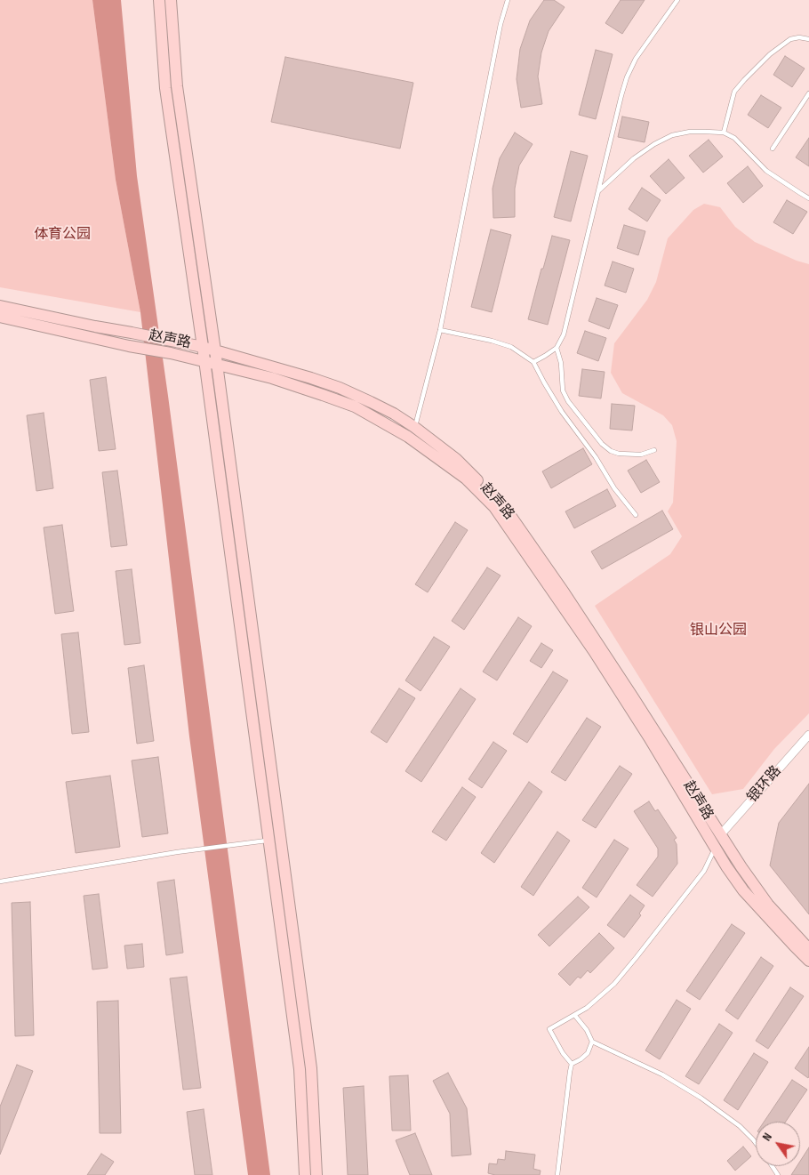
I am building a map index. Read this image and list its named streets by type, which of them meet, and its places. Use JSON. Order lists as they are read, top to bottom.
{
  "streets": {
    "main road": ["赵声路"],
    "street": ["银环路"]
  },
  "crossings": [
    ["赵声路", "银环路"]
  ],
  "parks": ["体育公园", "银山公园"],
  "north": "top left"
}
